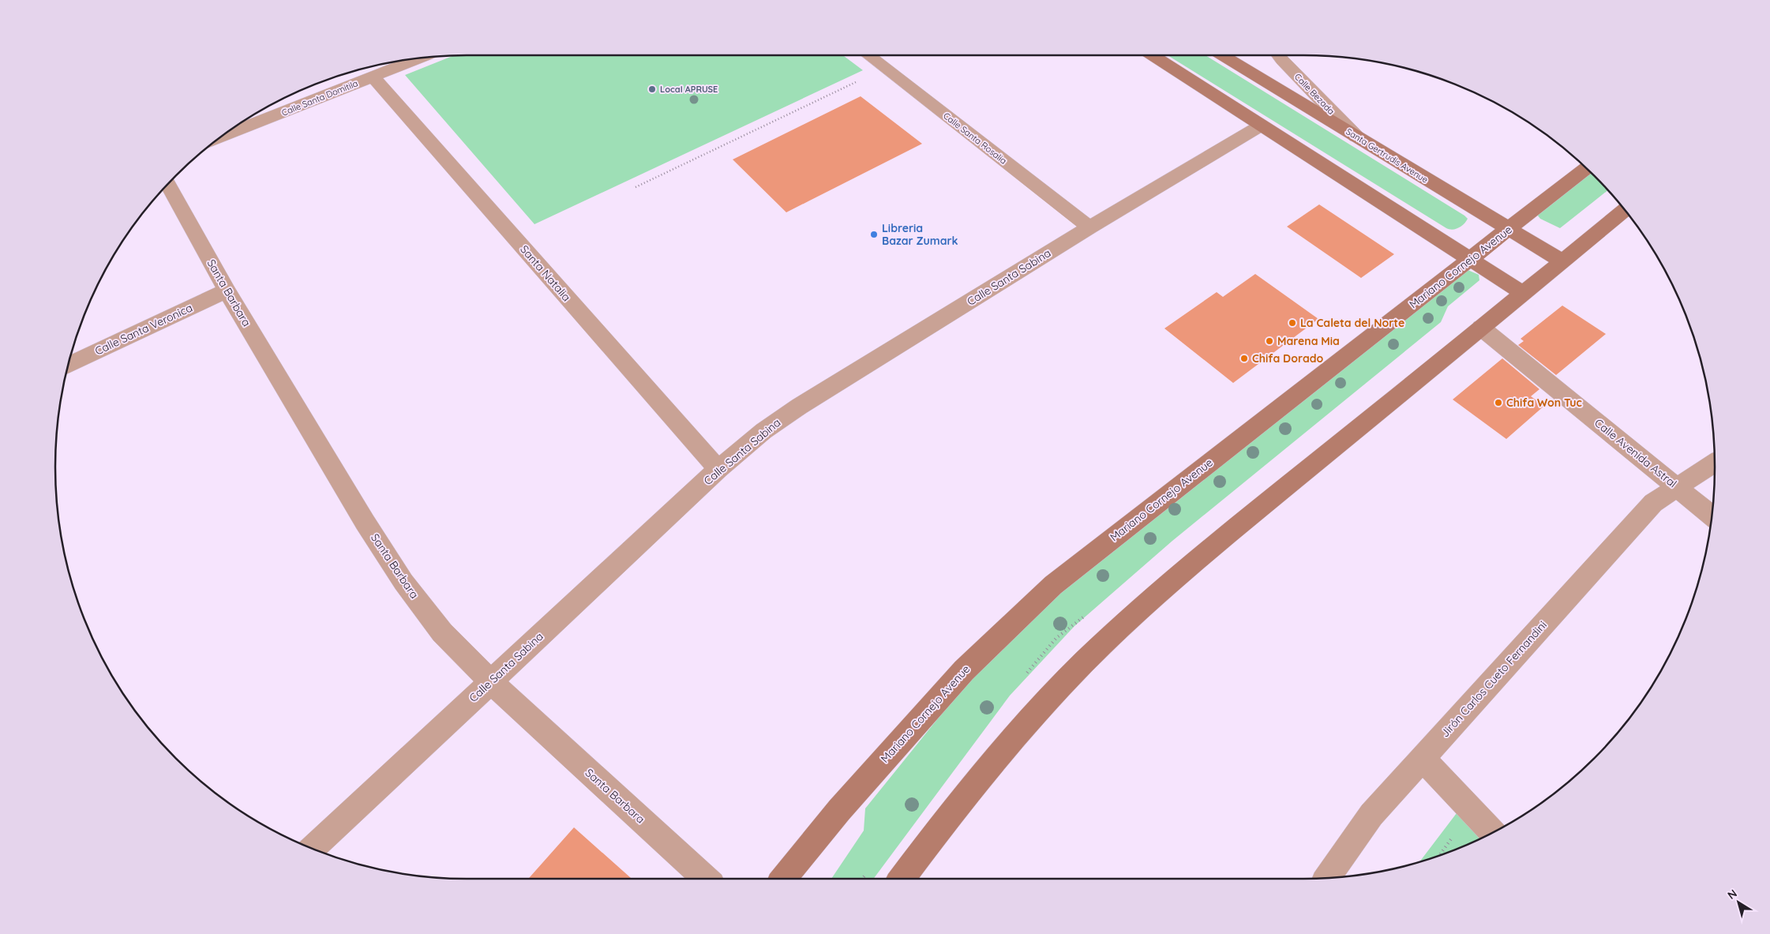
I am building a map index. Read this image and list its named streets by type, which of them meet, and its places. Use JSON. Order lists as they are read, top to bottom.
{
  "streets": {
    "main road": ["Santa Gertrudis Avenue", "Mariano Cornejo Avenue"],
    "street": [
      "Calle Bezada",
      "Calle Santa Domitila",
      "Calle Santa Rosalia",
      "Santa Natalia",
      "Calle Santa Sabina",
      "Santa Barbara",
      "Calle Santa Veronica",
      "Calle Avenida Astral",
      "Jirón Carlos Cueto Fernandini"
    ]
  },
  "crossings": [
    ["Calle Bezada", "Santa Gertrudis Avenue"],
    ["Calle Santa Domitila", "Santa Natalia"],
    ["Calle Santa Rosalia", "Calle Santa Sabina"],
    ["Santa Gertrudis Avenue", "Mariano Cornejo Avenue"],
    ["Santa Natalia", "Calle Santa Sabina"],
    ["Calle Santa Sabina", "Santa Barbara"],
    ["Santa Barbara", "Calle Santa Veronica"],
    ["Calle Avenida Astral", "Jirón Carlos Cueto Fernandini"]
  ],
  "places": [
    "Local APRUSE",
    "Libreria Bazar Zumark",
    "La Caleta del Norte",
    "Marena Mia",
    "Chifa Dorado",
    "Chifa Won Tuc"
  ],
  "north": "top left"
}
